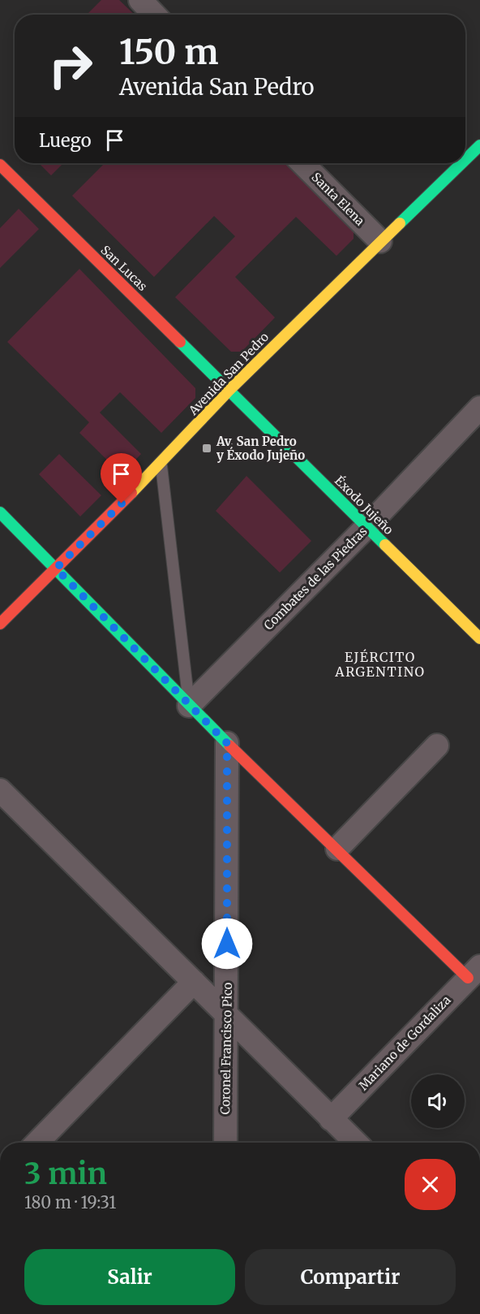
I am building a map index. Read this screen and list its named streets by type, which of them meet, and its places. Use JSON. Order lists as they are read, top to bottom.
{
  "streets": {
    "street": [
      "Santa Elena",
      "San Lucas",
      "Avenida San Pedro",
      "Éxodo Jujeño",
      "Combates de las Piedras",
      "Mariano de Gordaliza",
      "Coronel Francisco Pico"
    ]
  },
  "crossings": [
    ["Santa Elena", "Avenida San Pedro"],
    ["San Lucas", "Avenida San Pedro"],
    ["San Lucas", "Éxodo Jujeño"],
    ["Avenida San Pedro", "Éxodo Jujeño"],
    ["Éxodo Jujeño", "Combates de las Piedras"]
  ],
  "districts": ["EJÉRCITO ARGENTINO"],
  "places": {
    "transit": ["Av. San Pedro y Éxodo Jujeño"]
  },
  "page": {
    "turn": ["150 m", "Avenida San Pedro"],
    "then": "Luego",
    "heading": ["3 min", "180 m · 19:31"],
    "buttons": ["Salir", "Compartir"]
  }
}
